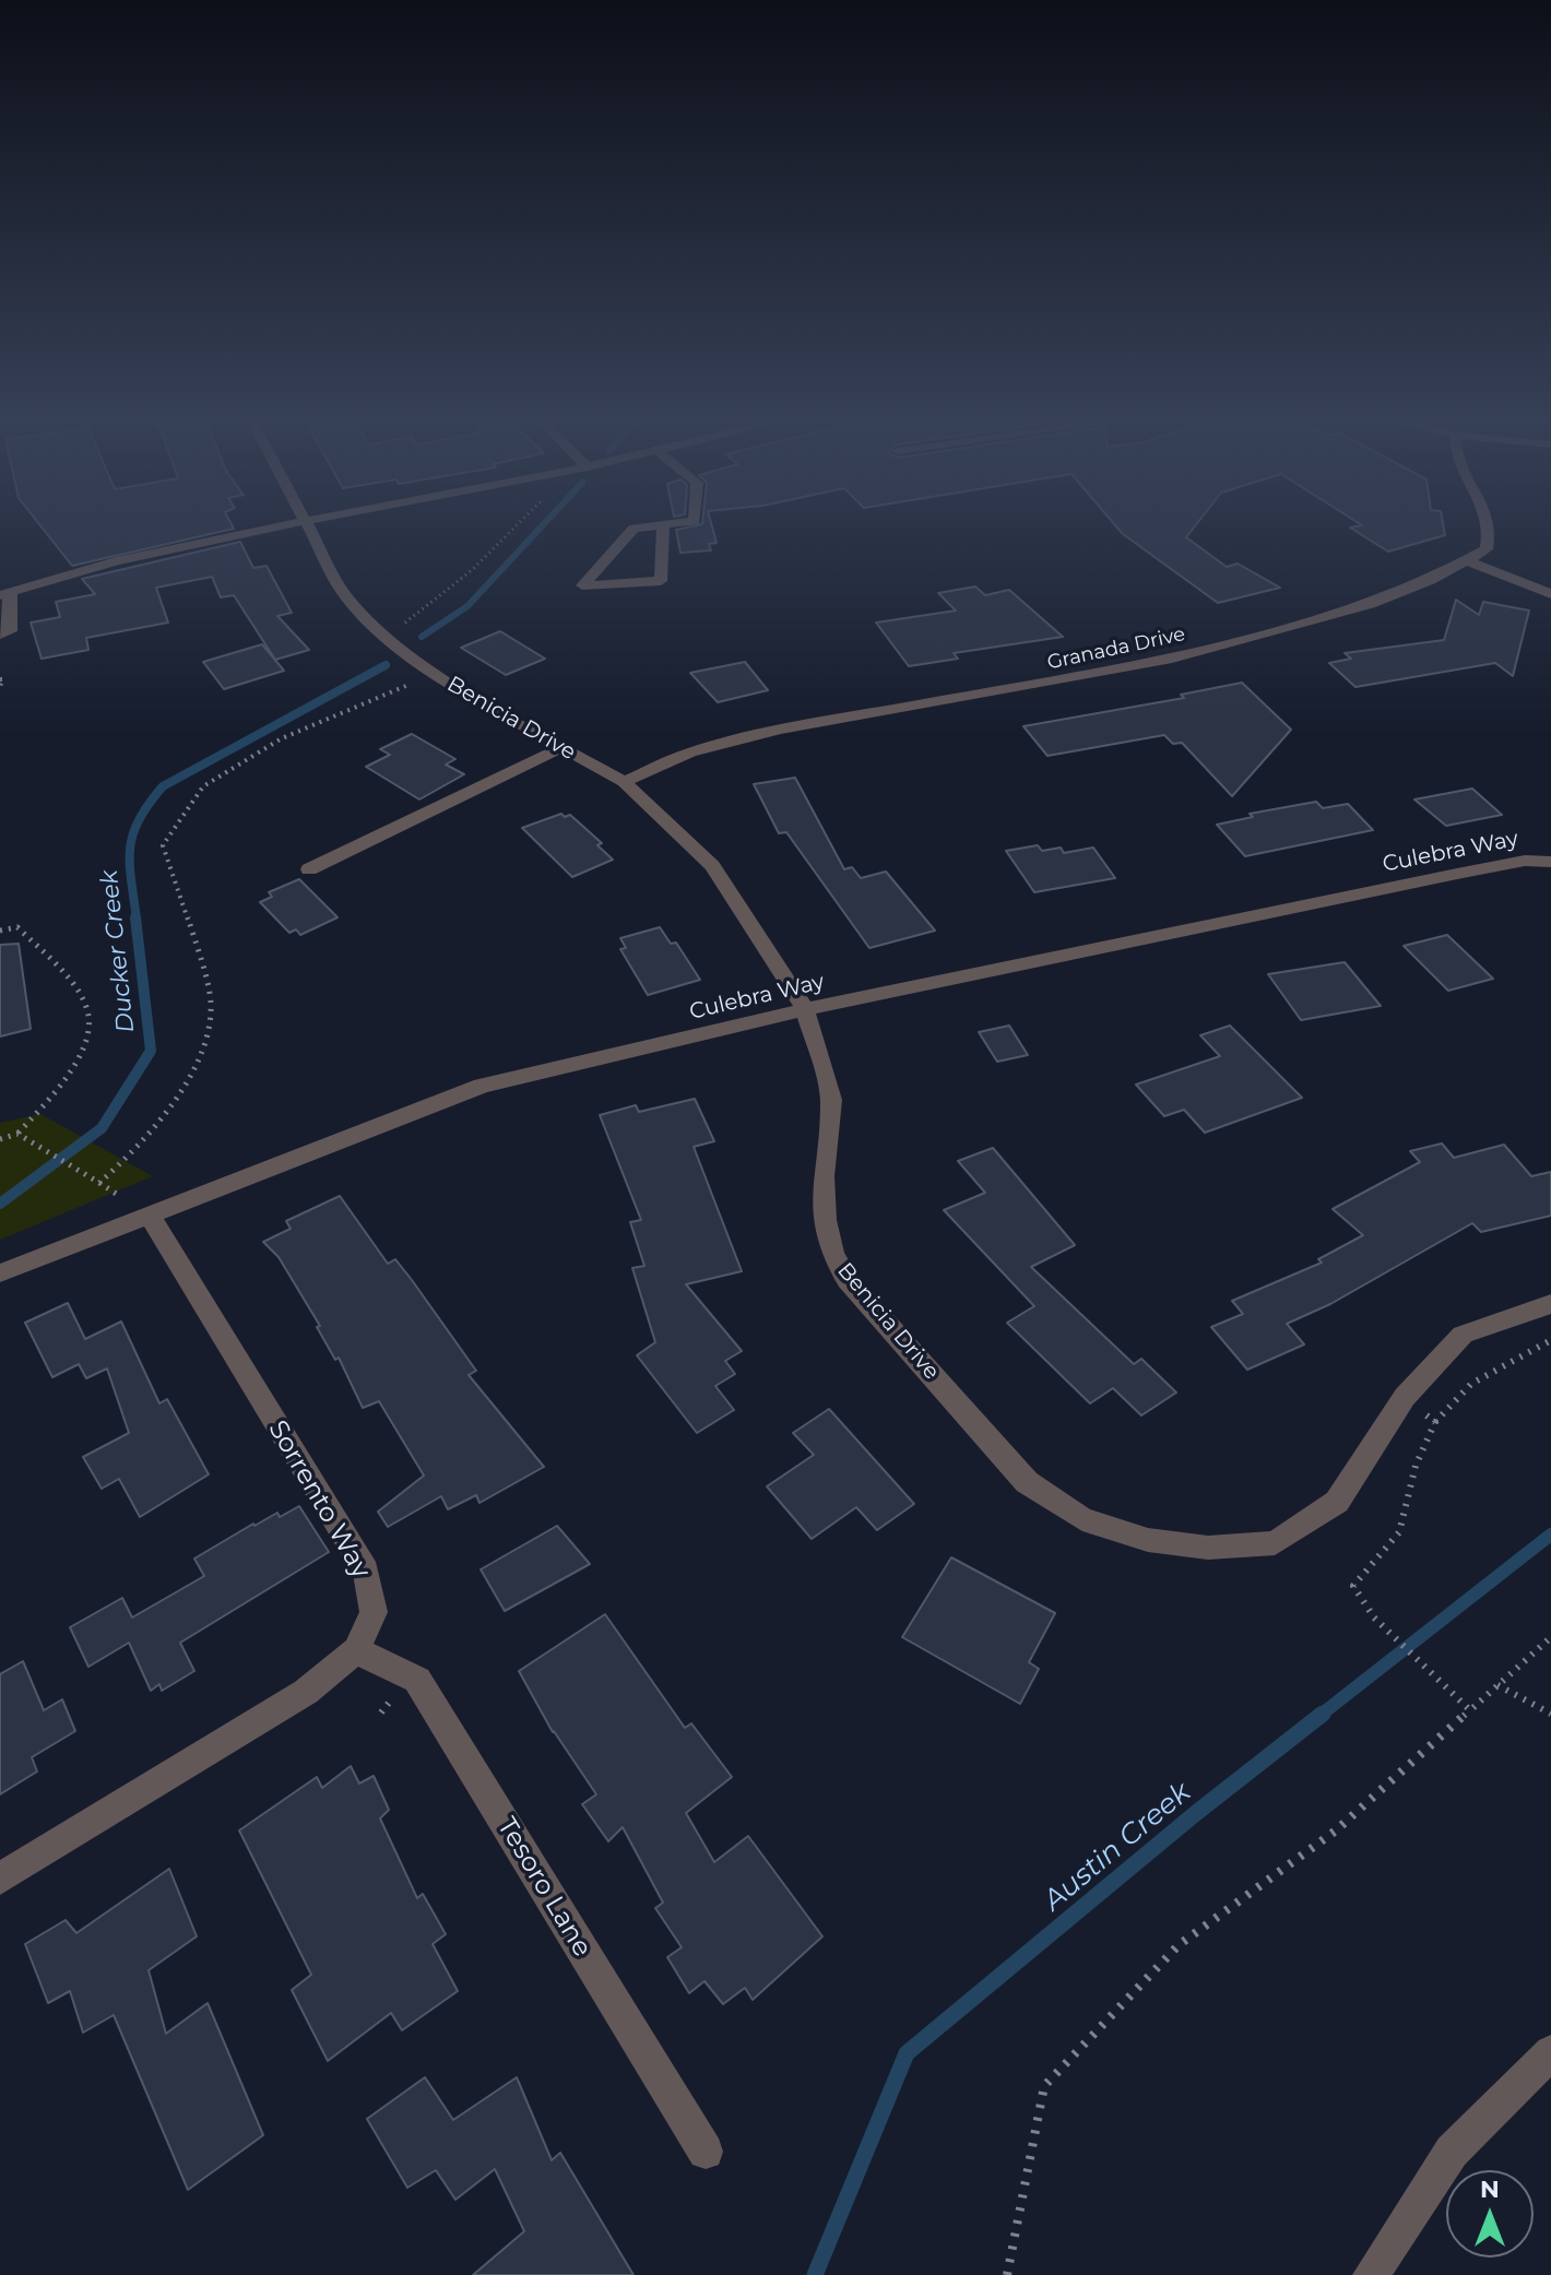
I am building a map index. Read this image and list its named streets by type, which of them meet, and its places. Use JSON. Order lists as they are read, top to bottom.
{
  "streets": {
    "street": [
      "Granada Drive",
      "Benicia Drive",
      "Culebra Way",
      "Sorrento Way",
      "Tesoro Lane"
    ]
  },
  "crossings": [
    ["Granada Drive", "Benicia Drive"],
    ["Benicia Drive", "Culebra Way"],
    ["Culebra Way", "Sorrento Way"],
    ["Sorrento Way", "Tesoro Lane"]
  ],
  "water": ["Ducker Creek", "Austin Creek"],
  "north": "top"
}
